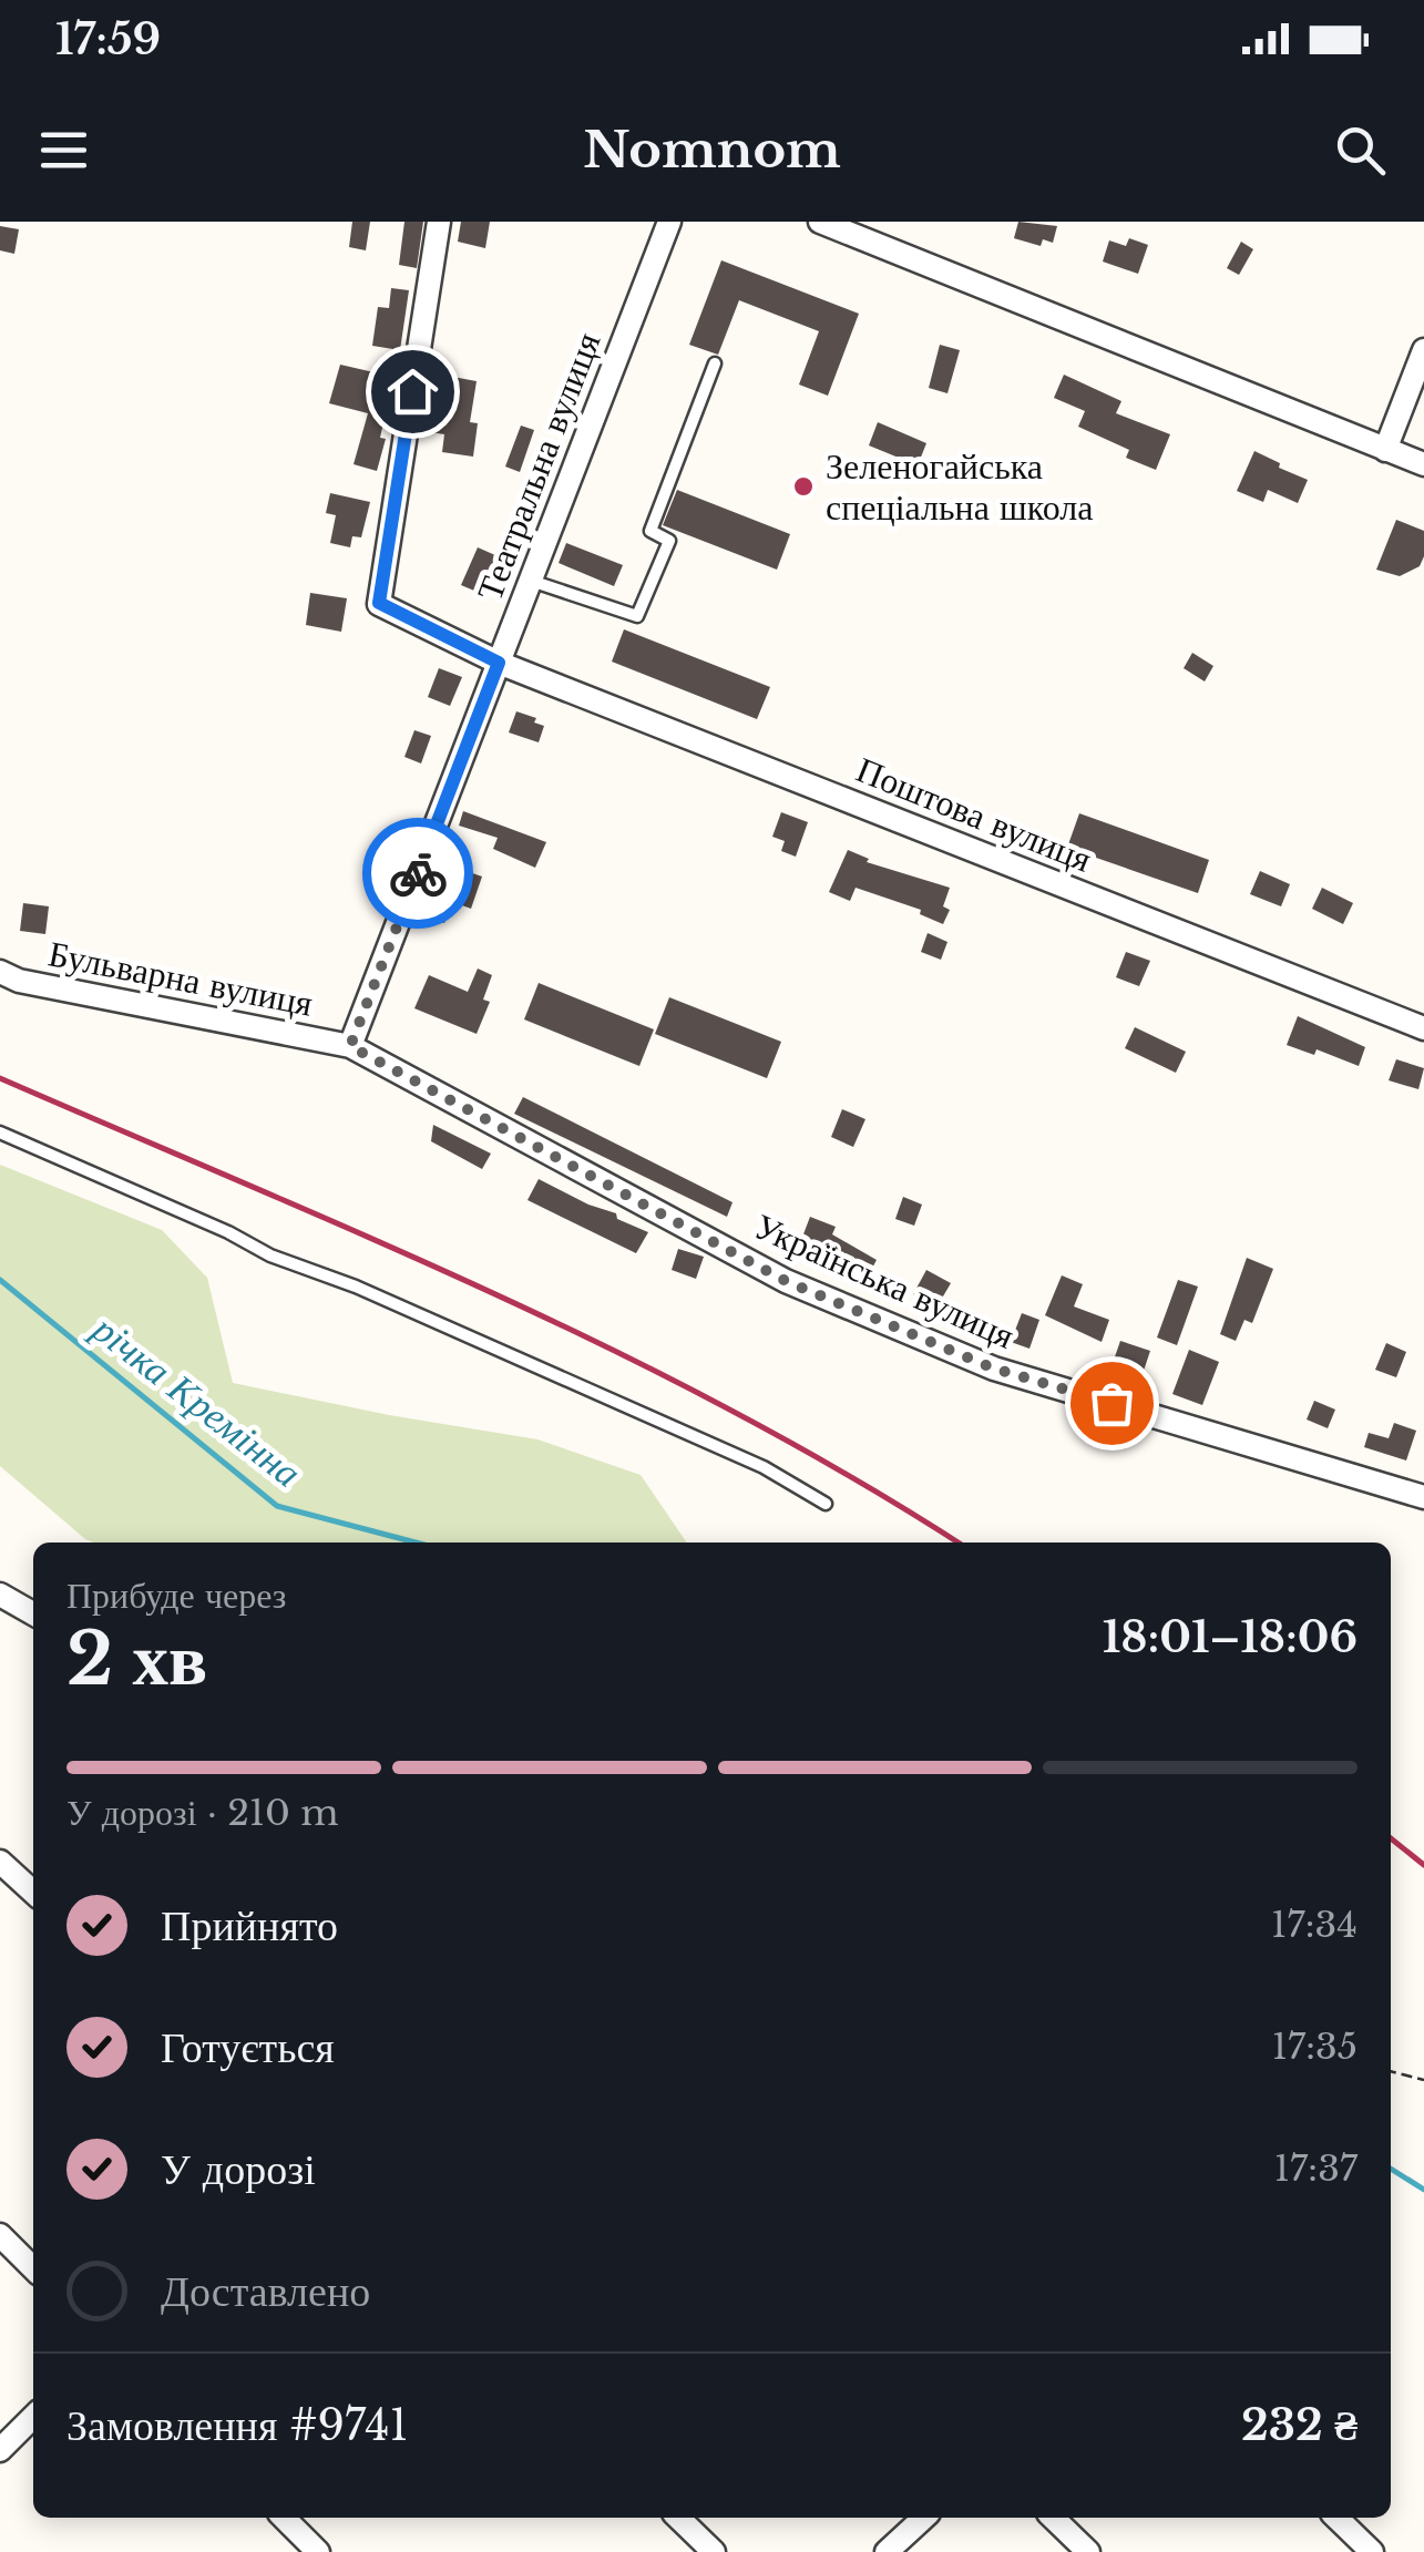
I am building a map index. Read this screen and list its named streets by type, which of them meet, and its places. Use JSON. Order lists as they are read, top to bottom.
{
  "streets": {
    "street": [
      "Театральна вулиця",
      "Поштова вулиця",
      "Бульварна вулиця",
      "Українська вулиця"
    ]
  },
  "crossings": [
    ["Театральна вулиця", "Поштова вулиця"],
    ["Театральна вулиця", "Бульварна вулиця"],
    ["Театральна вулиця", "Українська вулиця"],
    ["Бульварна вулиця", "Українська вулиця"]
  ],
  "water": ["річка Кремінна"],
  "places": ["Зеленогайська спеціальна школа"],
  "page": {
    "status": "17:59",
    "header": "Nomnom",
    "heading": ["2 хв", "Прибуде через", "18:01–18:06"],
    "panel": ["Замовлення #9741", "232 ₴"],
    "bar": "У дорозі · 210 m",
    "list": [
      ["Прийнято", "17:34"],
      ["Готується", "17:35"],
      ["У дорозі", "17:37"],
      "Доставлено"
    ]
  }
}
